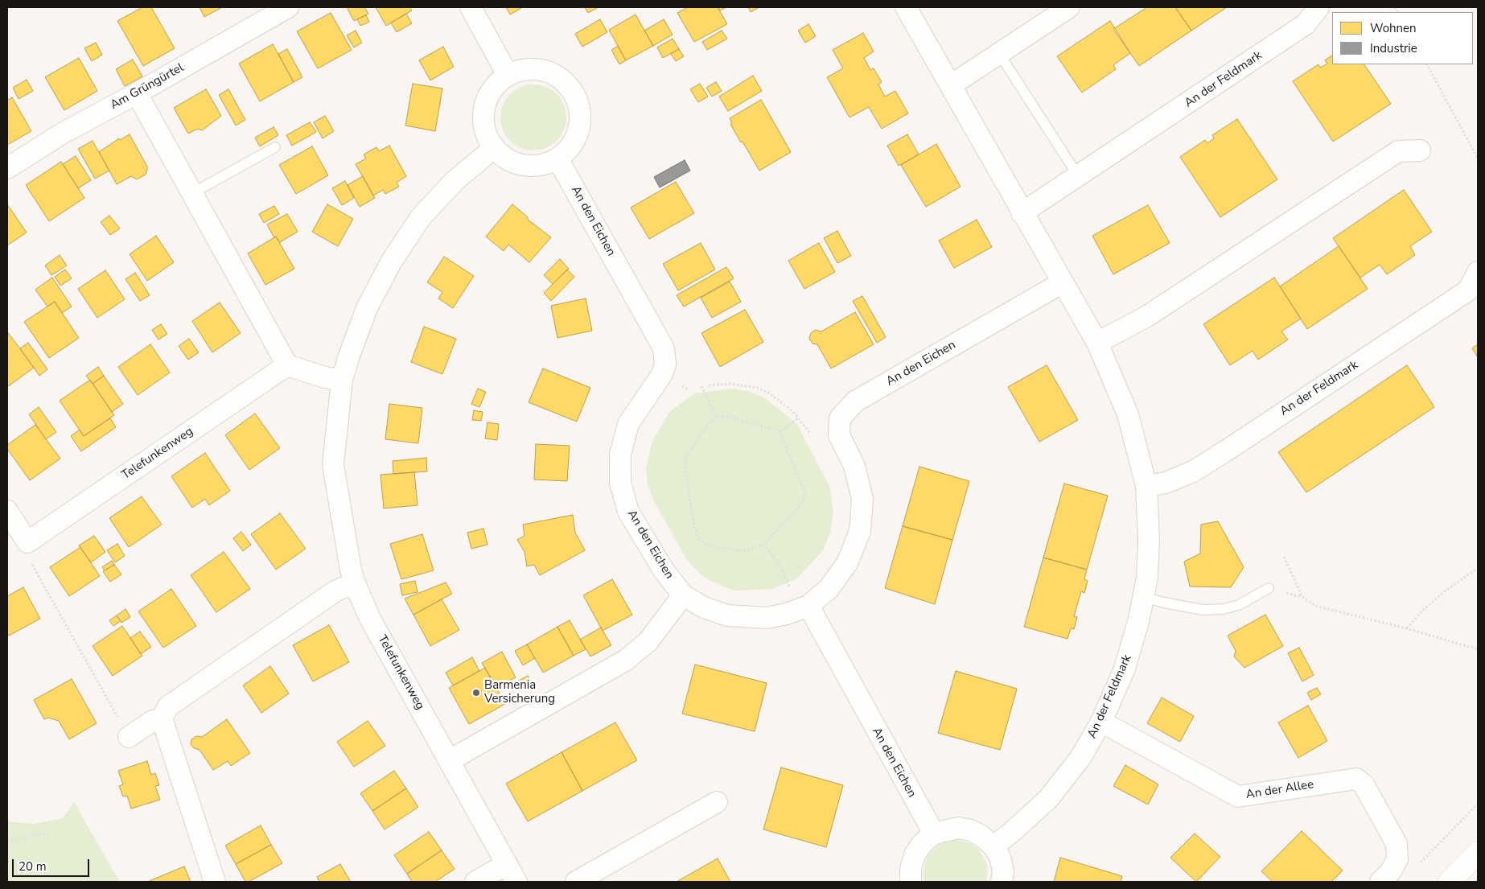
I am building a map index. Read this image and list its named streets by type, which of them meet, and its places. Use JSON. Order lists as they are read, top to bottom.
{
  "streets": {
    "street": [
      "An der Feldmark",
      "Am Grüngürtel",
      "An den Eichen",
      "Telefunkenweg",
      "An der Allee"
    ]
  },
  "crossings": [
    ["An der Feldmark", "An den Eichen"],
    ["An der Feldmark", "An der Allee"],
    ["An den Eichen", "Telefunkenweg"]
  ],
  "places": ["Barmenia Versicherung"],
  "legend": ["Wohnen", "Industrie"],
  "scale_bar": "20 m"
}
